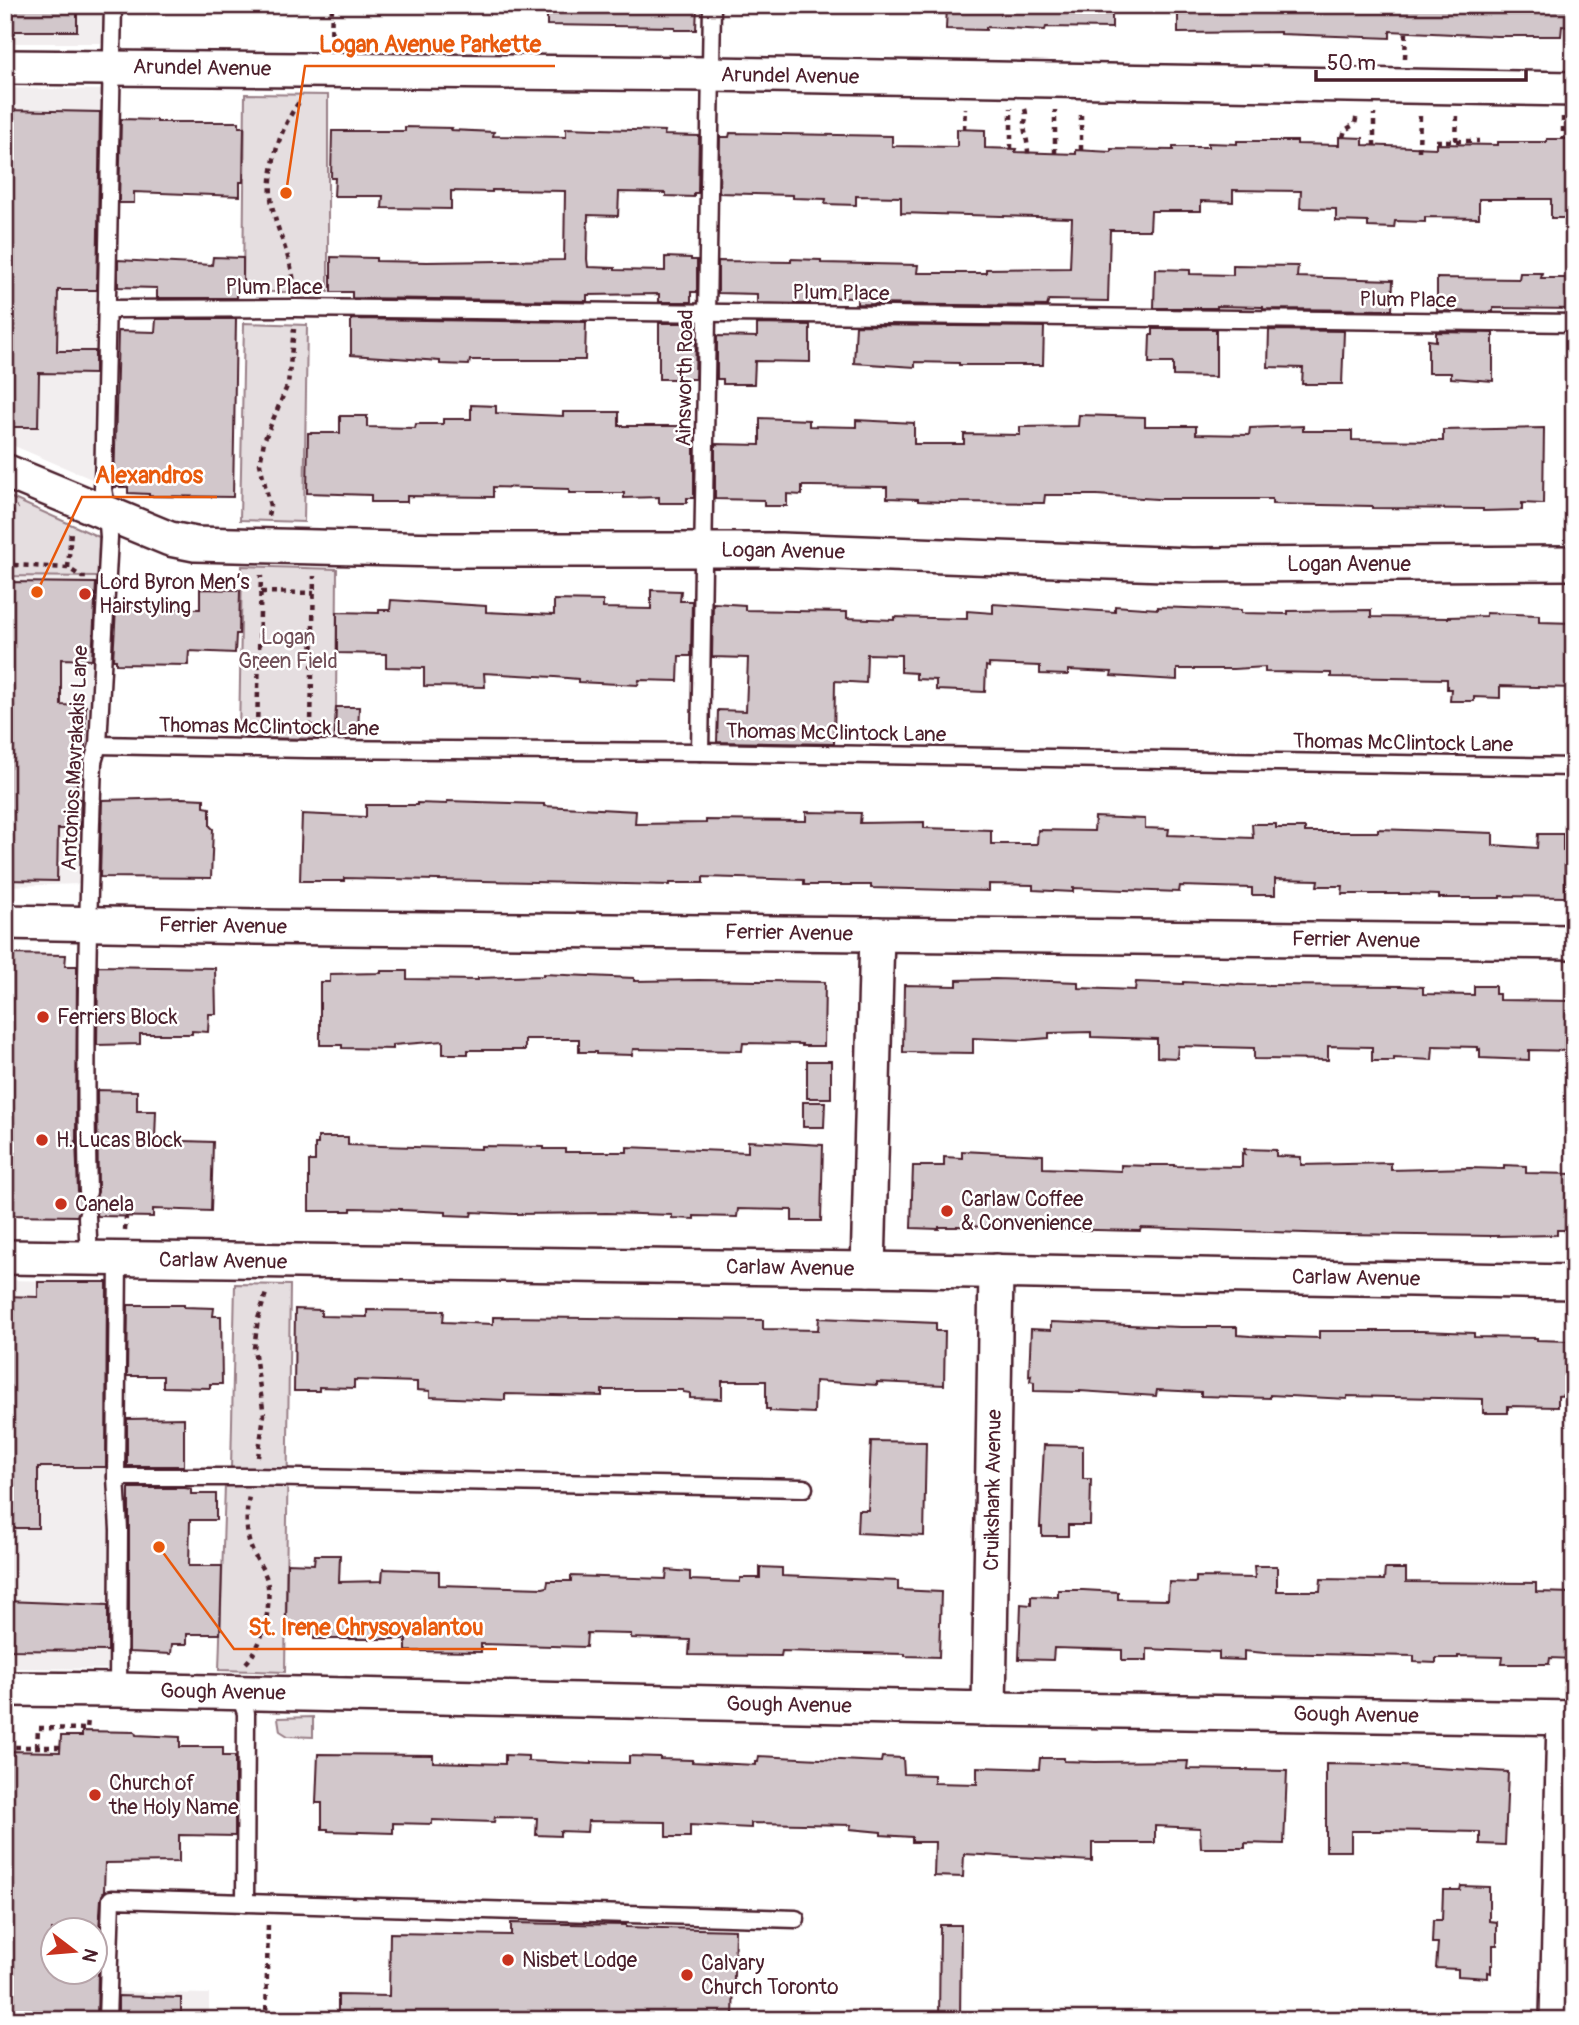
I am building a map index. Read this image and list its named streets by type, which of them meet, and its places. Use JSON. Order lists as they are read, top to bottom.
{
  "streets": {
    "street": [
      "Arundel Avenue",
      "Logan Avenue",
      "Ferrier Avenue",
      "Carlaw Avenue",
      "Cruikshank Avenue",
      "Gough Avenue"
    ],
    "lane": [
      "Plum Place",
      "Ainsworth Road",
      "Thomas McClintock Lane",
      "Antonios Mavrakakis Lane"
    ]
  },
  "crossings": [
    ["Arundel Avenue", "Ainsworth Road"],
    ["Arundel Avenue", "Antonios Mavrakakis Lane"],
    ["Plum Place", "Ainsworth Road"],
    ["Plum Place", "Antonios Mavrakakis Lane"],
    ["Ainsworth Road", "Logan Avenue"],
    ["Ainsworth Road", "Thomas McClintock Lane"],
    ["Logan Avenue", "Antonios Mavrakakis Lane"],
    ["Thomas McClintock Lane", "Antonios Mavrakakis Lane"],
    ["Antonios Mavrakakis Lane", "Ferrier Avenue"],
    ["Carlaw Avenue", "Cruikshank Avenue"],
    ["Cruikshank Avenue", "Gough Avenue"]
  ],
  "parks": ["Logan Green Field"],
  "places": [
    "Logan Avenue Parkette",
    "Alexandros",
    "Lord Byron Men’s Hairstyling",
    "Ferriers Block",
    "H. Lucas Block",
    "Canela",
    "Carlaw Coffee & Convenience",
    "St. Irene Chrysovalantou",
    "Church of the Holy Name",
    "Nisbet Lodge",
    "Calvary Church Toronto"
  ],
  "scale_bar": "50 m",
  "north": "right"
}
